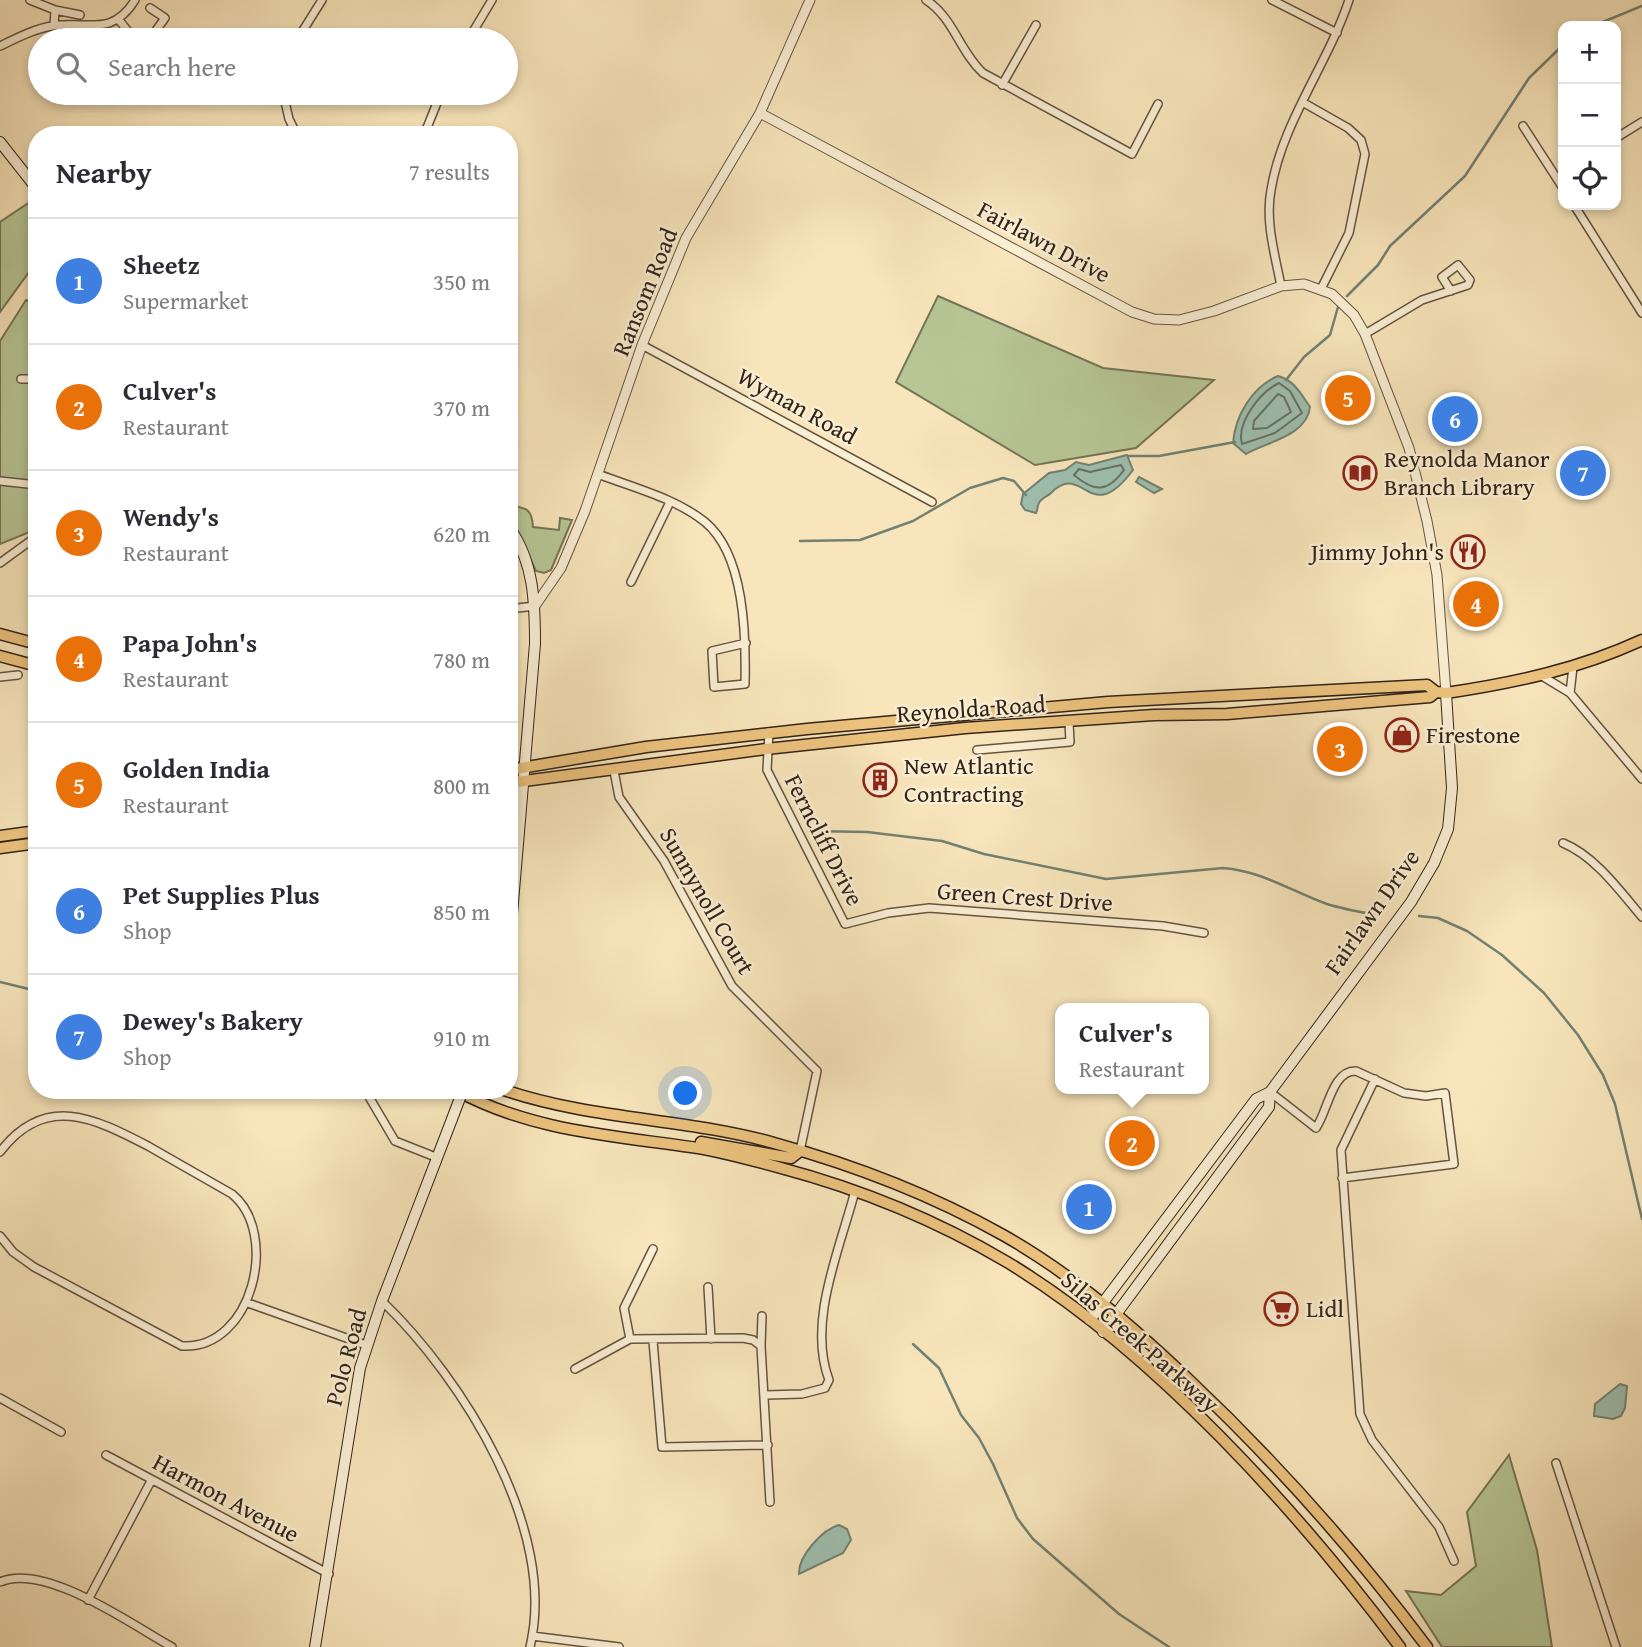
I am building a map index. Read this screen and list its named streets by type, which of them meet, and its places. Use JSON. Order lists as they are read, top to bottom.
{
  "streets": {
    "main road": [
      "Fairlawn Drive",
      "Reynolda Road",
      "Silas Creek Parkway",
      "Polo Road"
    ],
    "street": [
      "Ransom Road",
      "Wyman Road",
      "Ferncliff Drive",
      "Green Crest Drive",
      "Sunnynoll Court",
      "Harmon Avenue"
    ]
  },
  "crossings": [
    ["Fairlawn Drive", "Ransom Road"],
    ["Fairlawn Drive", "Reynolda Road"],
    ["Fairlawn Drive", "Silas Creek Parkway"],
    ["Ransom Road", "Wyman Road"],
    ["Reynolda Road", "Ferncliff Drive"],
    ["Reynolda Road", "Sunnynoll Court"],
    ["Ferncliff Drive", "Green Crest Drive"],
    ["Sunnynoll Court", "Silas Creek Parkway"],
    ["Polo Road", "Harmon Avenue"]
  ],
  "places": {
    "library": ["Reynolda Manor Branch Library"],
    "restaurant": ["Jimmy John's"],
    "shop": ["Firestone"],
    "building": ["New Atlantic Contracting"],
    "supermarket": ["Lidl"]
  },
  "page": {
    "map_buttons": ["+", "−"],
    "search": "Search here",
    "heading": ["Nearby", "7 results"],
    "list": [
      {
        "mark": "1",
        "name": "Sheetz",
        "note": "Supermarket",
        "value": "350 m"
      },
      {
        "mark": "2",
        "name": "Culver's",
        "note": "Restaurant",
        "value": "370 m"
      },
      {
        "mark": "3",
        "name": "Wendy's",
        "note": "Restaurant",
        "value": "620 m"
      },
      {
        "mark": "4",
        "name": "Papa John's",
        "note": "Restaurant",
        "value": "780 m"
      },
      {
        "mark": "5",
        "name": "Golden India",
        "note": "Restaurant",
        "value": "800 m"
      },
      {
        "mark": "6",
        "name": "Pet Supplies Plus",
        "note": "Shop",
        "value": "850 m"
      },
      {
        "mark": "7",
        "name": "Dewey's Bakery",
        "note": "Shop",
        "value": "910 m"
      }
    ],
    "pins": [
      "5",
      "6",
      "7",
      "4",
      "3",
      "2",
      "1"
    ],
    "popup": ["Culver's", "Restaurant"]
  }
}
